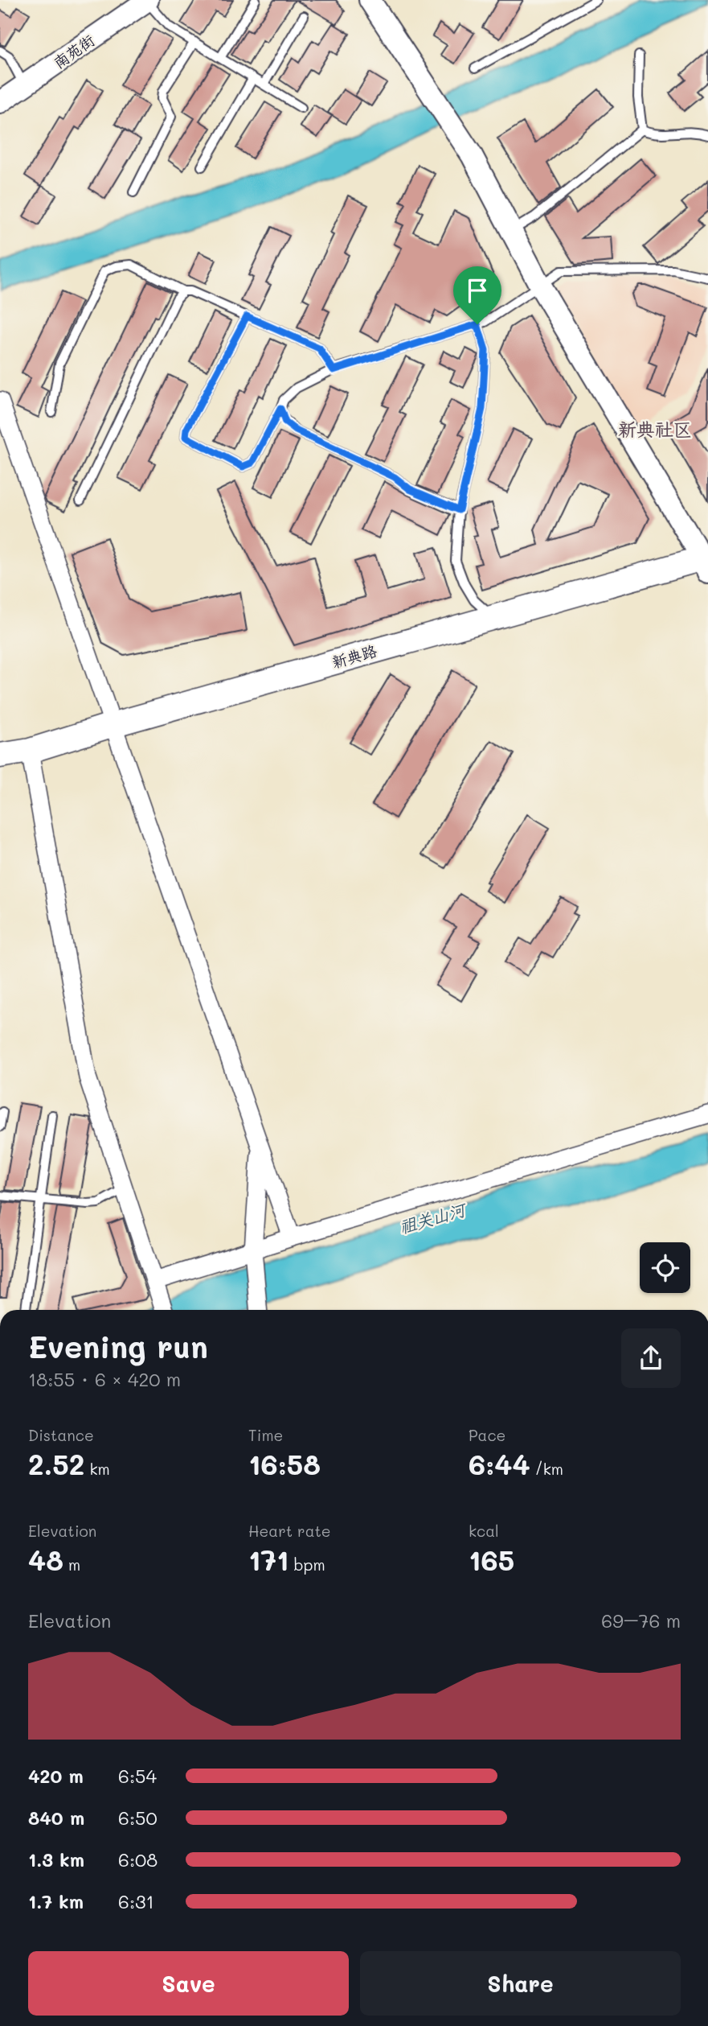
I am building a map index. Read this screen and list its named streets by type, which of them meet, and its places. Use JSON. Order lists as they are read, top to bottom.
{
  "streets": {
    "main road": ["新典路"],
    "street": ["南苑街"]
  },
  "districts": ["新典社区"],
  "water": ["祖关山河"],
  "page": {
    "heading": ["Evening run", "18:55 · 6 × 420 m"],
    "stats": [
      ["Distance", "2.52 km"],
      ["Time", "16:58"],
      ["Pace", "6:44 /km"],
      ["Elevation", "48 m"],
      ["Heart rate", "171 bpm"],
      ["kcal", "165"]
    ],
    "chart": ["Elevation", "69–76 m"],
    "list": [
      {
        "name": "420 m",
        "note": "6:54"
      },
      {
        "name": "840 m",
        "note": "6:50"
      },
      {
        "name": "1.3 km",
        "note": "6:08"
      },
      {
        "name": "1.7 km",
        "note": "6:31"
      }
    ],
    "buttons": ["Save", "Share"]
  }
}
